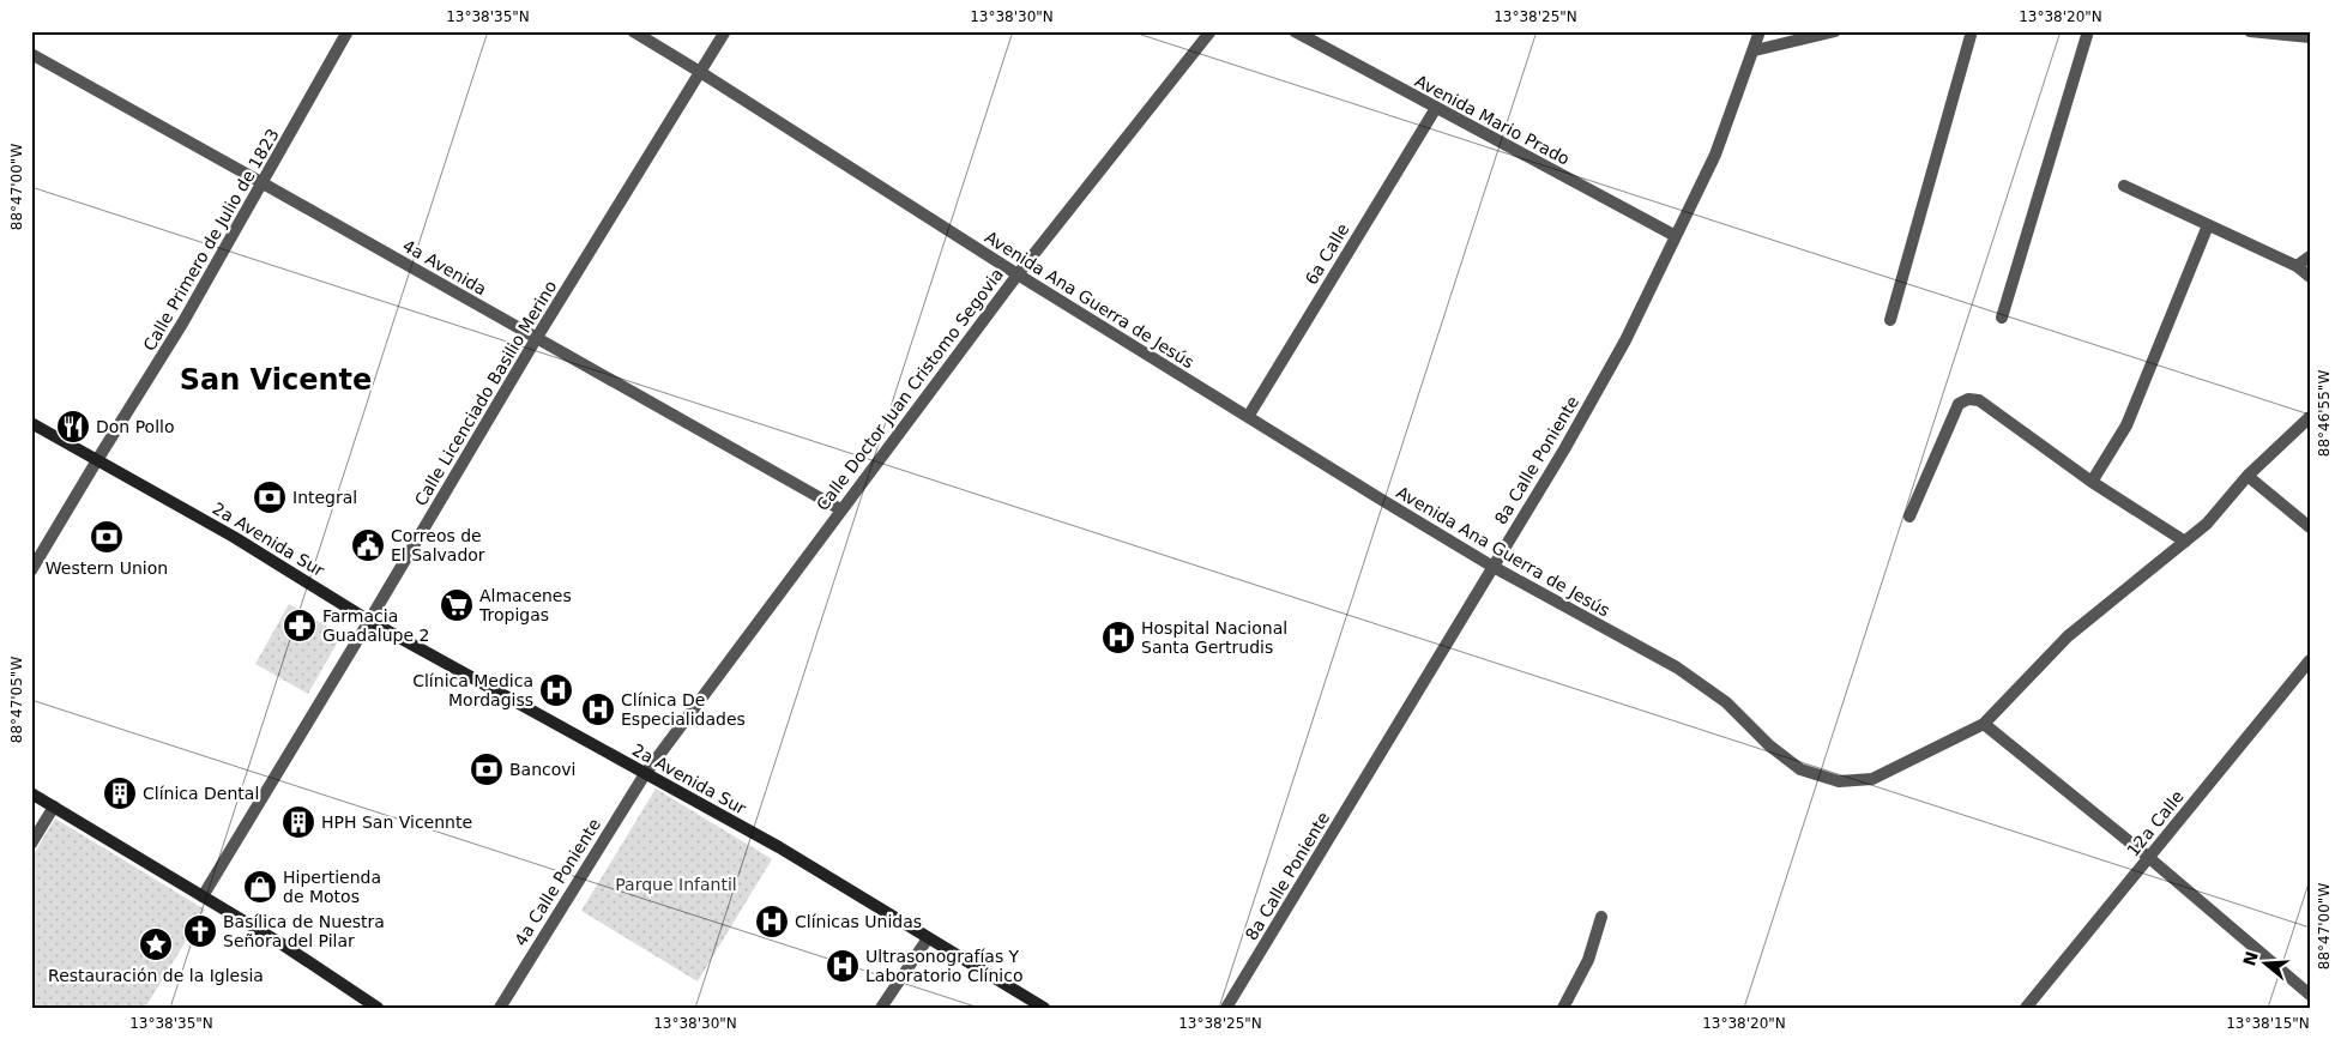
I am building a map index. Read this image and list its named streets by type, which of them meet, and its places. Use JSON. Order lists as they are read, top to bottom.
{
  "streets": {
    "main road": ["2a Avenida Sur"],
    "street": [
      "Avenida Mario Prado",
      "Calle Primero de Julio de 1823",
      "6a Calle",
      "4a Avenida",
      "Avenida Ana Guerra de Jesús",
      "Calle Doctor Juan Cristomo Segovia",
      "Calle Licenciado Basilio Merino",
      "8a Calle Poniente",
      "12a Calle",
      "4a Calle Poniente"
    ]
  },
  "crossings": [
    ["Avenida Mario Prado", "6a Calle"],
    ["Avenida Mario Prado", "8a Calle Poniente"],
    ["Calle Primero de Julio de 1823", "4a Avenida"],
    ["Calle Primero de Julio de 1823", "2a Avenida Sur"],
    ["6a Calle", "Avenida Ana Guerra de Jesús"],
    ["4a Avenida", "Calle Doctor Juan Cristomo Segovia"],
    ["4a Avenida", "Calle Licenciado Basilio Merino"],
    ["Avenida Ana Guerra de Jesús", "Calle Doctor Juan Cristomo Segovia"],
    ["Avenida Ana Guerra de Jesús", "Calle Licenciado Basilio Merino"],
    ["Avenida Ana Guerra de Jesús", "8a Calle Poniente"],
    ["Calle Doctor Juan Cristomo Segovia", "2a Avenida Sur"],
    ["Calle Doctor Juan Cristomo Segovia", "4a Calle Poniente"],
    ["Calle Licenciado Basilio Merino", "2a Avenida Sur"],
    ["2a Avenida Sur", "4a Calle Poniente"]
  ],
  "districts": ["San Vicente"],
  "parks": ["Parque Infantil"],
  "places": {
    "restaurant": ["Don Pollo"],
    "bank": ["Integral", "Western Union", "Bancovi"],
    "public building": ["Correos de El Salvador"],
    "supermarket": ["Almacenes Tropigas"],
    "pharmacy": ["Farmacia Guadalupe 2"],
    "hospital": [
      "Hospital Nacional Santa Gertrudis",
      "Clínica Medica Mordagiss",
      "Clínica De Especialidades",
      "Clínicas Unidas",
      "Ultrasonografías Y Laboratorio Clínico"
    ],
    "building": ["Clínica Dental", "HPH San Vicennte"],
    "shop": ["Hipertienda de Motos"],
    "church": ["Basílica de Nuestra Señora del Pilar"],
    "place": ["Restauración de la Iglesia"]
  },
  "north": "left",
  "coordinates": [
    "13°38'35\"N",
    "13°38'30\"N",
    "13°38'25\"N",
    "13°38'20\"N",
    "88°47'00\"W",
    "88°46'55\"W",
    "88°47'05\"W",
    "13°38'15\"N"
  ]
}
